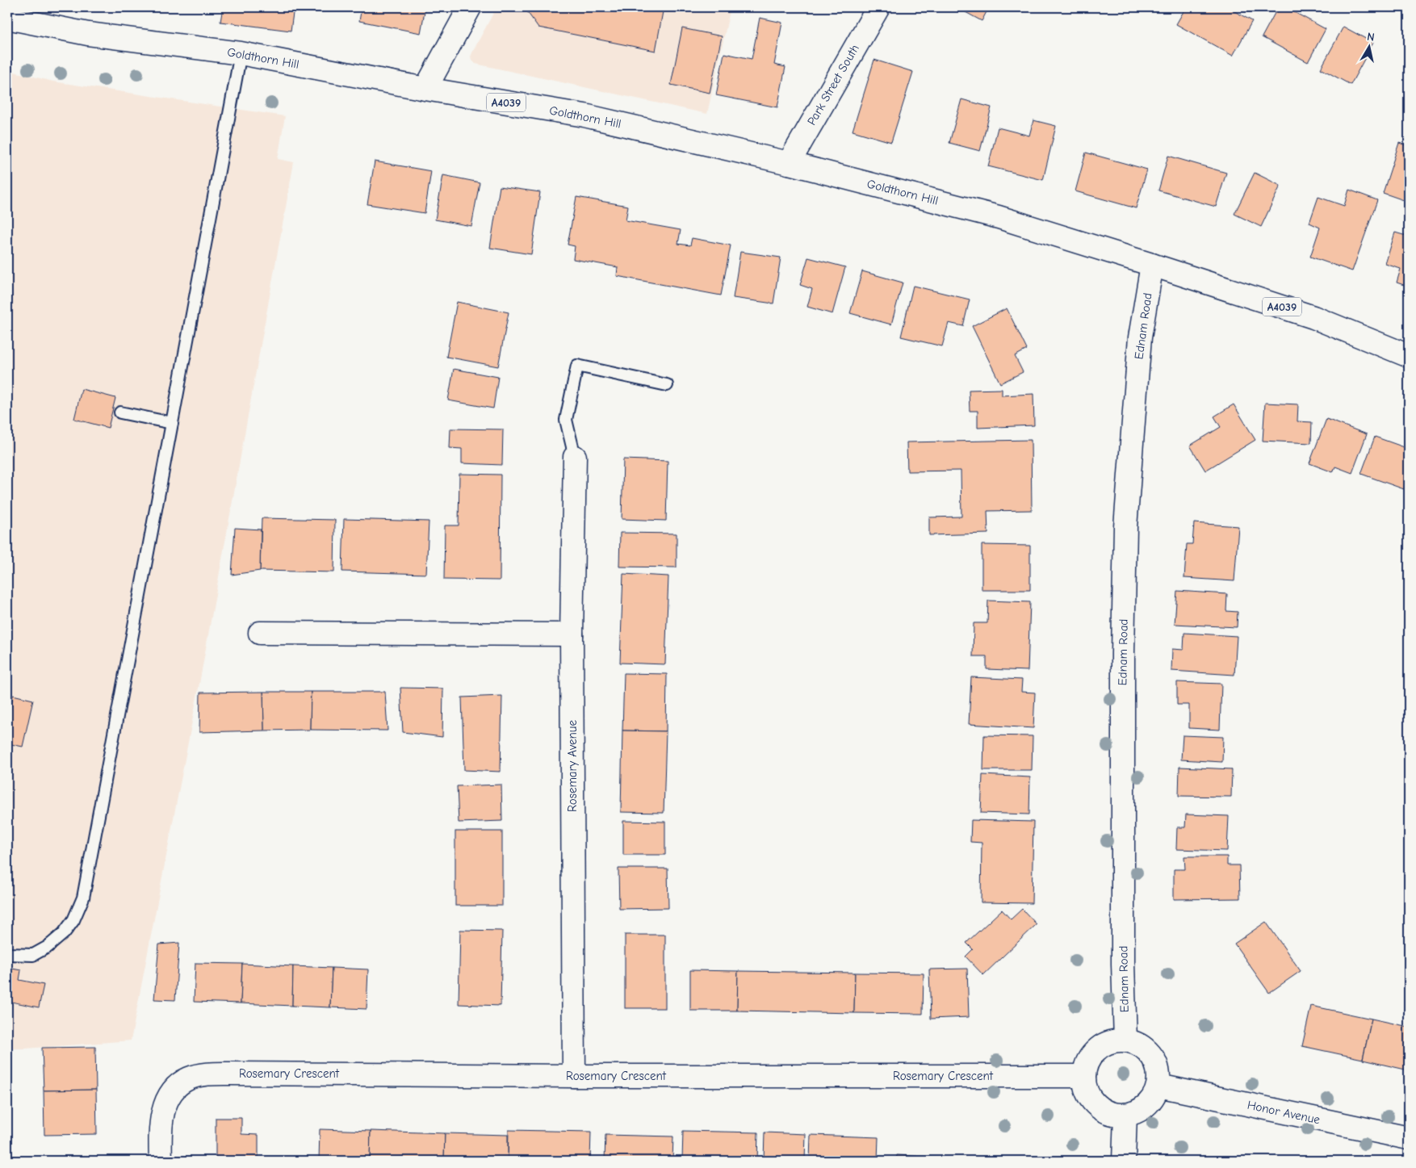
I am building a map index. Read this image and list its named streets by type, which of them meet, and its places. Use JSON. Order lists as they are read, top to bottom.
{
  "streets": {
    "street": [
      "Goldthorn Hill",
      "Park Street South",
      "A4039",
      "Ednam Road",
      "Rosemary Avenue",
      "Rosemary Crescent",
      "Honor Avenue"
    ]
  },
  "crossings": [
    ["Goldthorn Hill", "Park Street South"],
    ["Goldthorn Hill", "A4039"],
    ["Goldthorn Hill", "Ednam Road"],
    ["A4039", "Ednam Road"],
    ["Ednam Road", "Rosemary Crescent"],
    ["Ednam Road", "Honor Avenue"],
    ["Rosemary Avenue", "Rosemary Crescent"],
    ["Rosemary Crescent", "Honor Avenue"]
  ],
  "north": "top"
}
